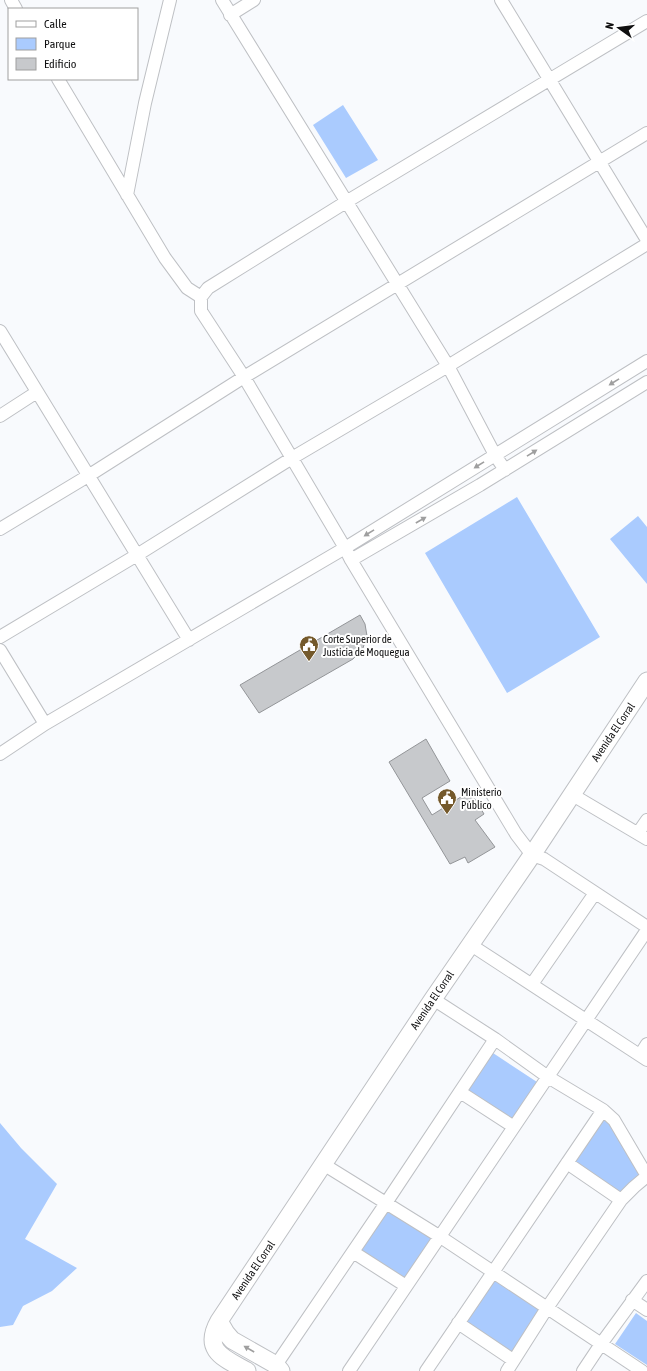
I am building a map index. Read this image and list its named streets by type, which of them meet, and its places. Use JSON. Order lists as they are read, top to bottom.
{
  "streets": {
    "street": ["Avenida El Corral"]
  },
  "places": {
    "public building": ["Corte Superior de Justicia de Moquegua", "Ministerio Público"]
  },
  "legend": ["Calle", "Parque", "Edificio"],
  "north": "left"
}
